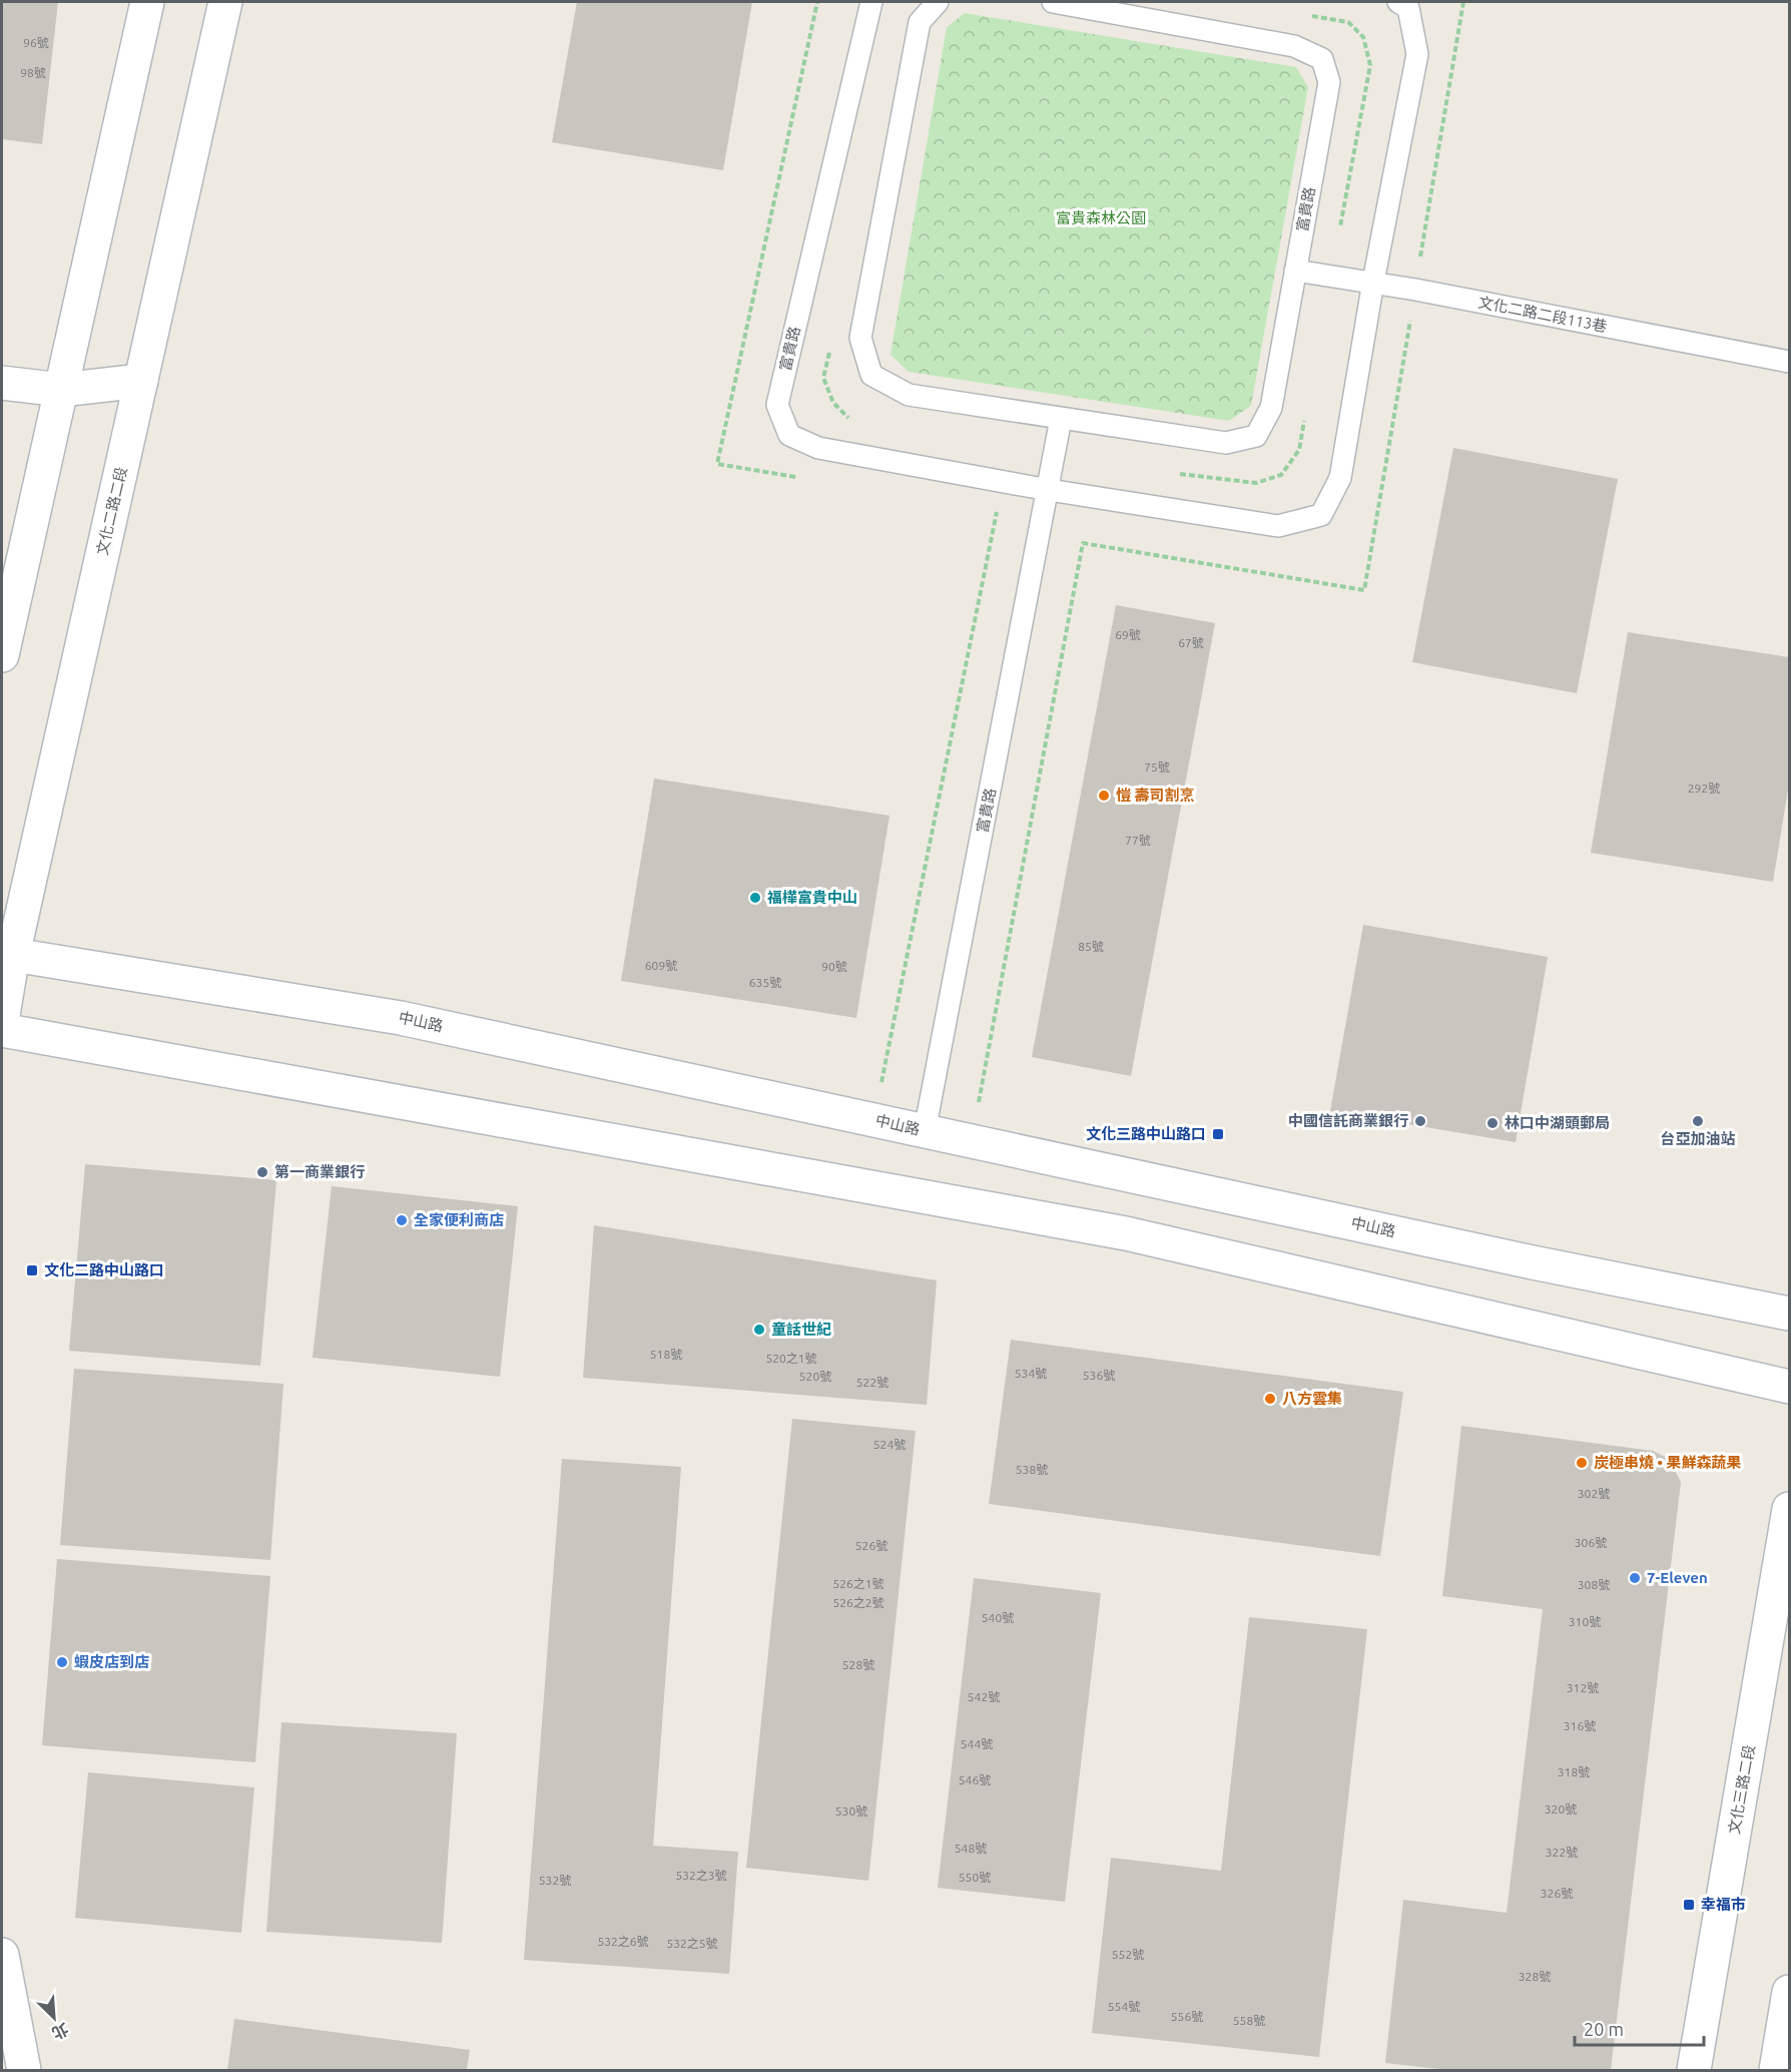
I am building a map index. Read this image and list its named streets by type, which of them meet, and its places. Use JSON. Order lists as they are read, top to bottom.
{
  "streets": {
    "main road": ["文化二路二段", "中山路", "文化三路二段"],
    "lane": ["富貴路", "文化二路二段113巷"]
  },
  "crossings": [
    ["富貴路", "文化二路二段113巷"],
    ["富貴路", "中山路"],
    ["文化二路二段", "中山路"]
  ],
  "parks": ["富貴森林公園"],
  "places": {
    "other": [
      "愷 壽司割烹",
      "福樺富貴中山",
      "中國信託商業銀行",
      "台亞加油站",
      "林口中湖頭郵局",
      "第一商業銀行",
      "全家便利商店",
      "童話世紀",
      "八方雲集",
      "炭極串燒 • 果鮮森蔬果",
      "7-Eleven",
      "蝦皮店到店"
    ],
    "transit": ["文化三路中山路口", "文化二路中山路口", "幸福市"]
  },
  "house_numbers": [
    "96號",
    "98號",
    "69號",
    "67號",
    "75號",
    "292號",
    "77號",
    "85號",
    "609號",
    "90號",
    "635號",
    "518號",
    "520之1號",
    "534號",
    "536號",
    "520號",
    "522號",
    "524號",
    "538號",
    "302號",
    "306號",
    "526號",
    "526之1號",
    "308號",
    "526之2號",
    "540號",
    "310號",
    "528號",
    "312號",
    "542號",
    "316號",
    "544號",
    "318號",
    "546號",
    "320號",
    "530號",
    "548號",
    "322號",
    "532之3號",
    "550號",
    "532號",
    "326號",
    "532之6號",
    "532之5號",
    "552號",
    "328號",
    "554號",
    "556號",
    "558號"
  ],
  "scale_bar": "20 m",
  "north": "bottom right"
}
